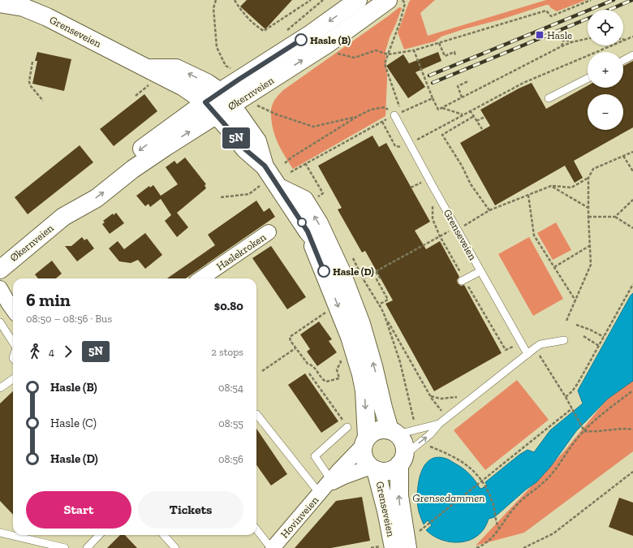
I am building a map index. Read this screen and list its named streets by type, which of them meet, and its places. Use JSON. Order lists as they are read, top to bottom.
{
  "streets": {
    "main road": ["Grenseveien", "Økernveien"],
    "street": ["Haslekroken", "Hovinveien"]
  },
  "crossings": [
    ["Grenseveien", "Økernveien"],
    ["Grenseveien", "Hovinveien"]
  ],
  "water": ["Grensedammen"],
  "places": {
    "transit": ["Hasle"],
    "other": ["Hasle (B)", "Hasle (D)"]
  },
  "lines": ["bus line 5N"],
  "page": {
    "on_map": "5N",
    "map_buttons": ["+", "−"],
    "heading": ["6 min", "08:50 – 08:56 · Bus", "$0.80"],
    "legs": ["4", "5N", "2 stops"],
    "list": [
      {
        "name": "Hasle (B)",
        "value": "08:54"
      },
      {
        "name": "Hasle (C)",
        "value": "08:55"
      },
      {
        "name": "Hasle (D)",
        "value": "08:56"
      }
    ],
    "buttons": ["Start", "Tickets"]
  }
}
